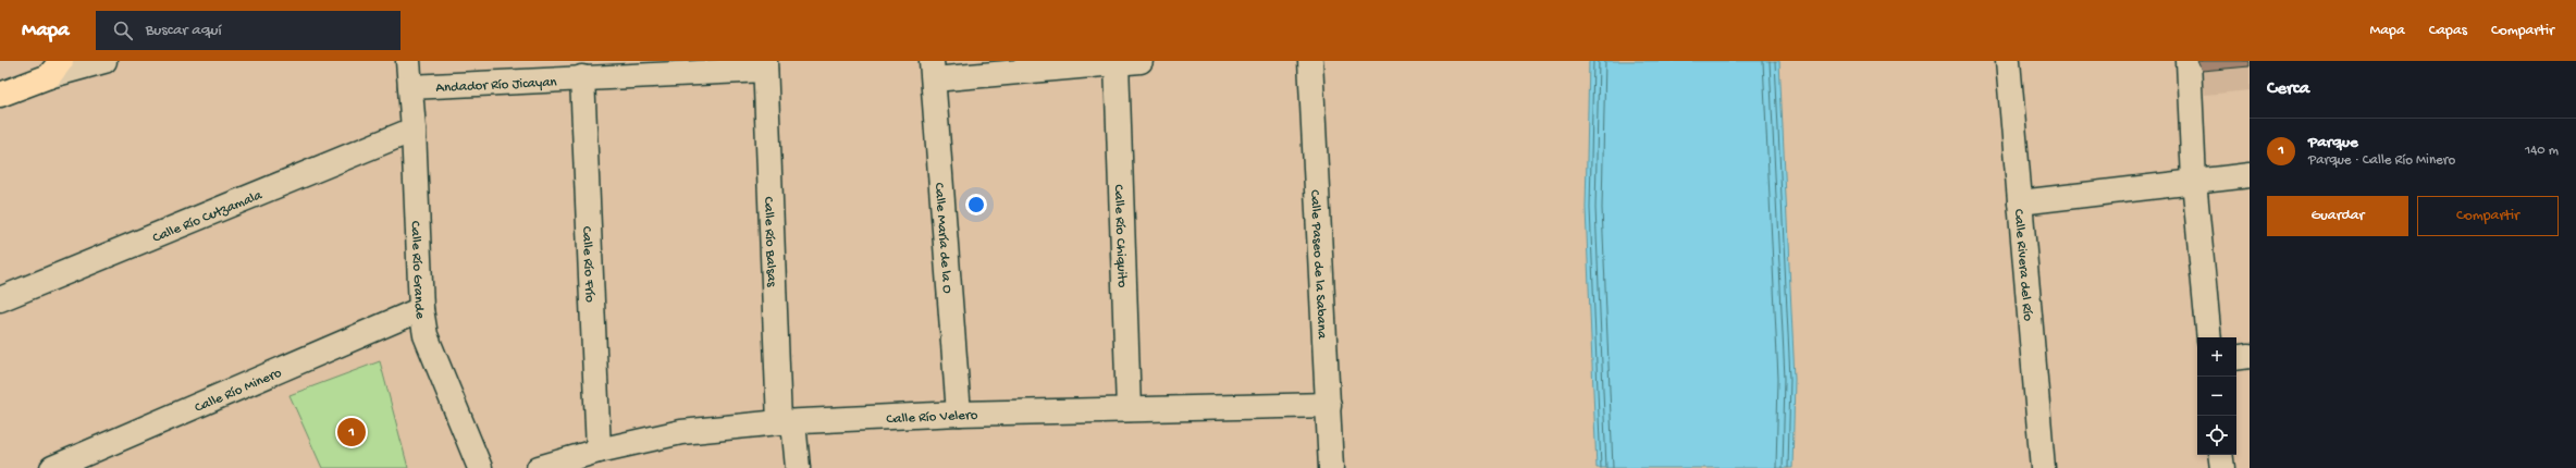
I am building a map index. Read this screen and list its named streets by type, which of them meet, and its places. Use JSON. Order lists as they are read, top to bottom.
{
  "streets": {
    "street": [
      "Andador Río Jicayan",
      "Calle Río Cutzamala",
      "Calle Río Chiquito",
      "Calle María de la O",
      "Calle Río Balsas",
      "Calle Río Frío",
      "Calle Paseo de la Sabana",
      "Calle Rivera del Río",
      "Calle Río Grande",
      "Calle Río Minero",
      "Calle Río Velero"
    ]
  },
  "crossings": [
    ["Andador Río Jicayan", "Calle Río Balsas"],
    ["Andador Río Jicayan", "Calle Río Frío"],
    ["Andador Río Jicayan", "Calle Río Grande"],
    ["Calle Río Cutzamala", "Calle Río Grande"],
    ["Calle Río Chiquito", "Calle Río Velero"],
    ["Calle María de la O", "Calle Río Velero"],
    ["Calle Río Balsas", "Calle Río Velero"],
    ["Calle Río Frío", "Calle Río Velero"],
    ["Calle Paseo de la Sabana", "Calle Río Velero"],
    ["Calle Río Grande", "Calle Río Minero"]
  ],
  "page": {
    "header": "Mapa",
    "search": "Buscar aquí",
    "nav": ["Mapa", "Capas", "Compartir"],
    "heading": "Cerca",
    "list": [
      {
        "mark": "1",
        "name": "Parque",
        "note": "Parque · Calle Río Minero",
        "value": "140 m"
      }
    ],
    "buttons": ["Guardar", "Compartir"],
    "map_buttons": ["+", "−"],
    "pins": "1"
  }
}
